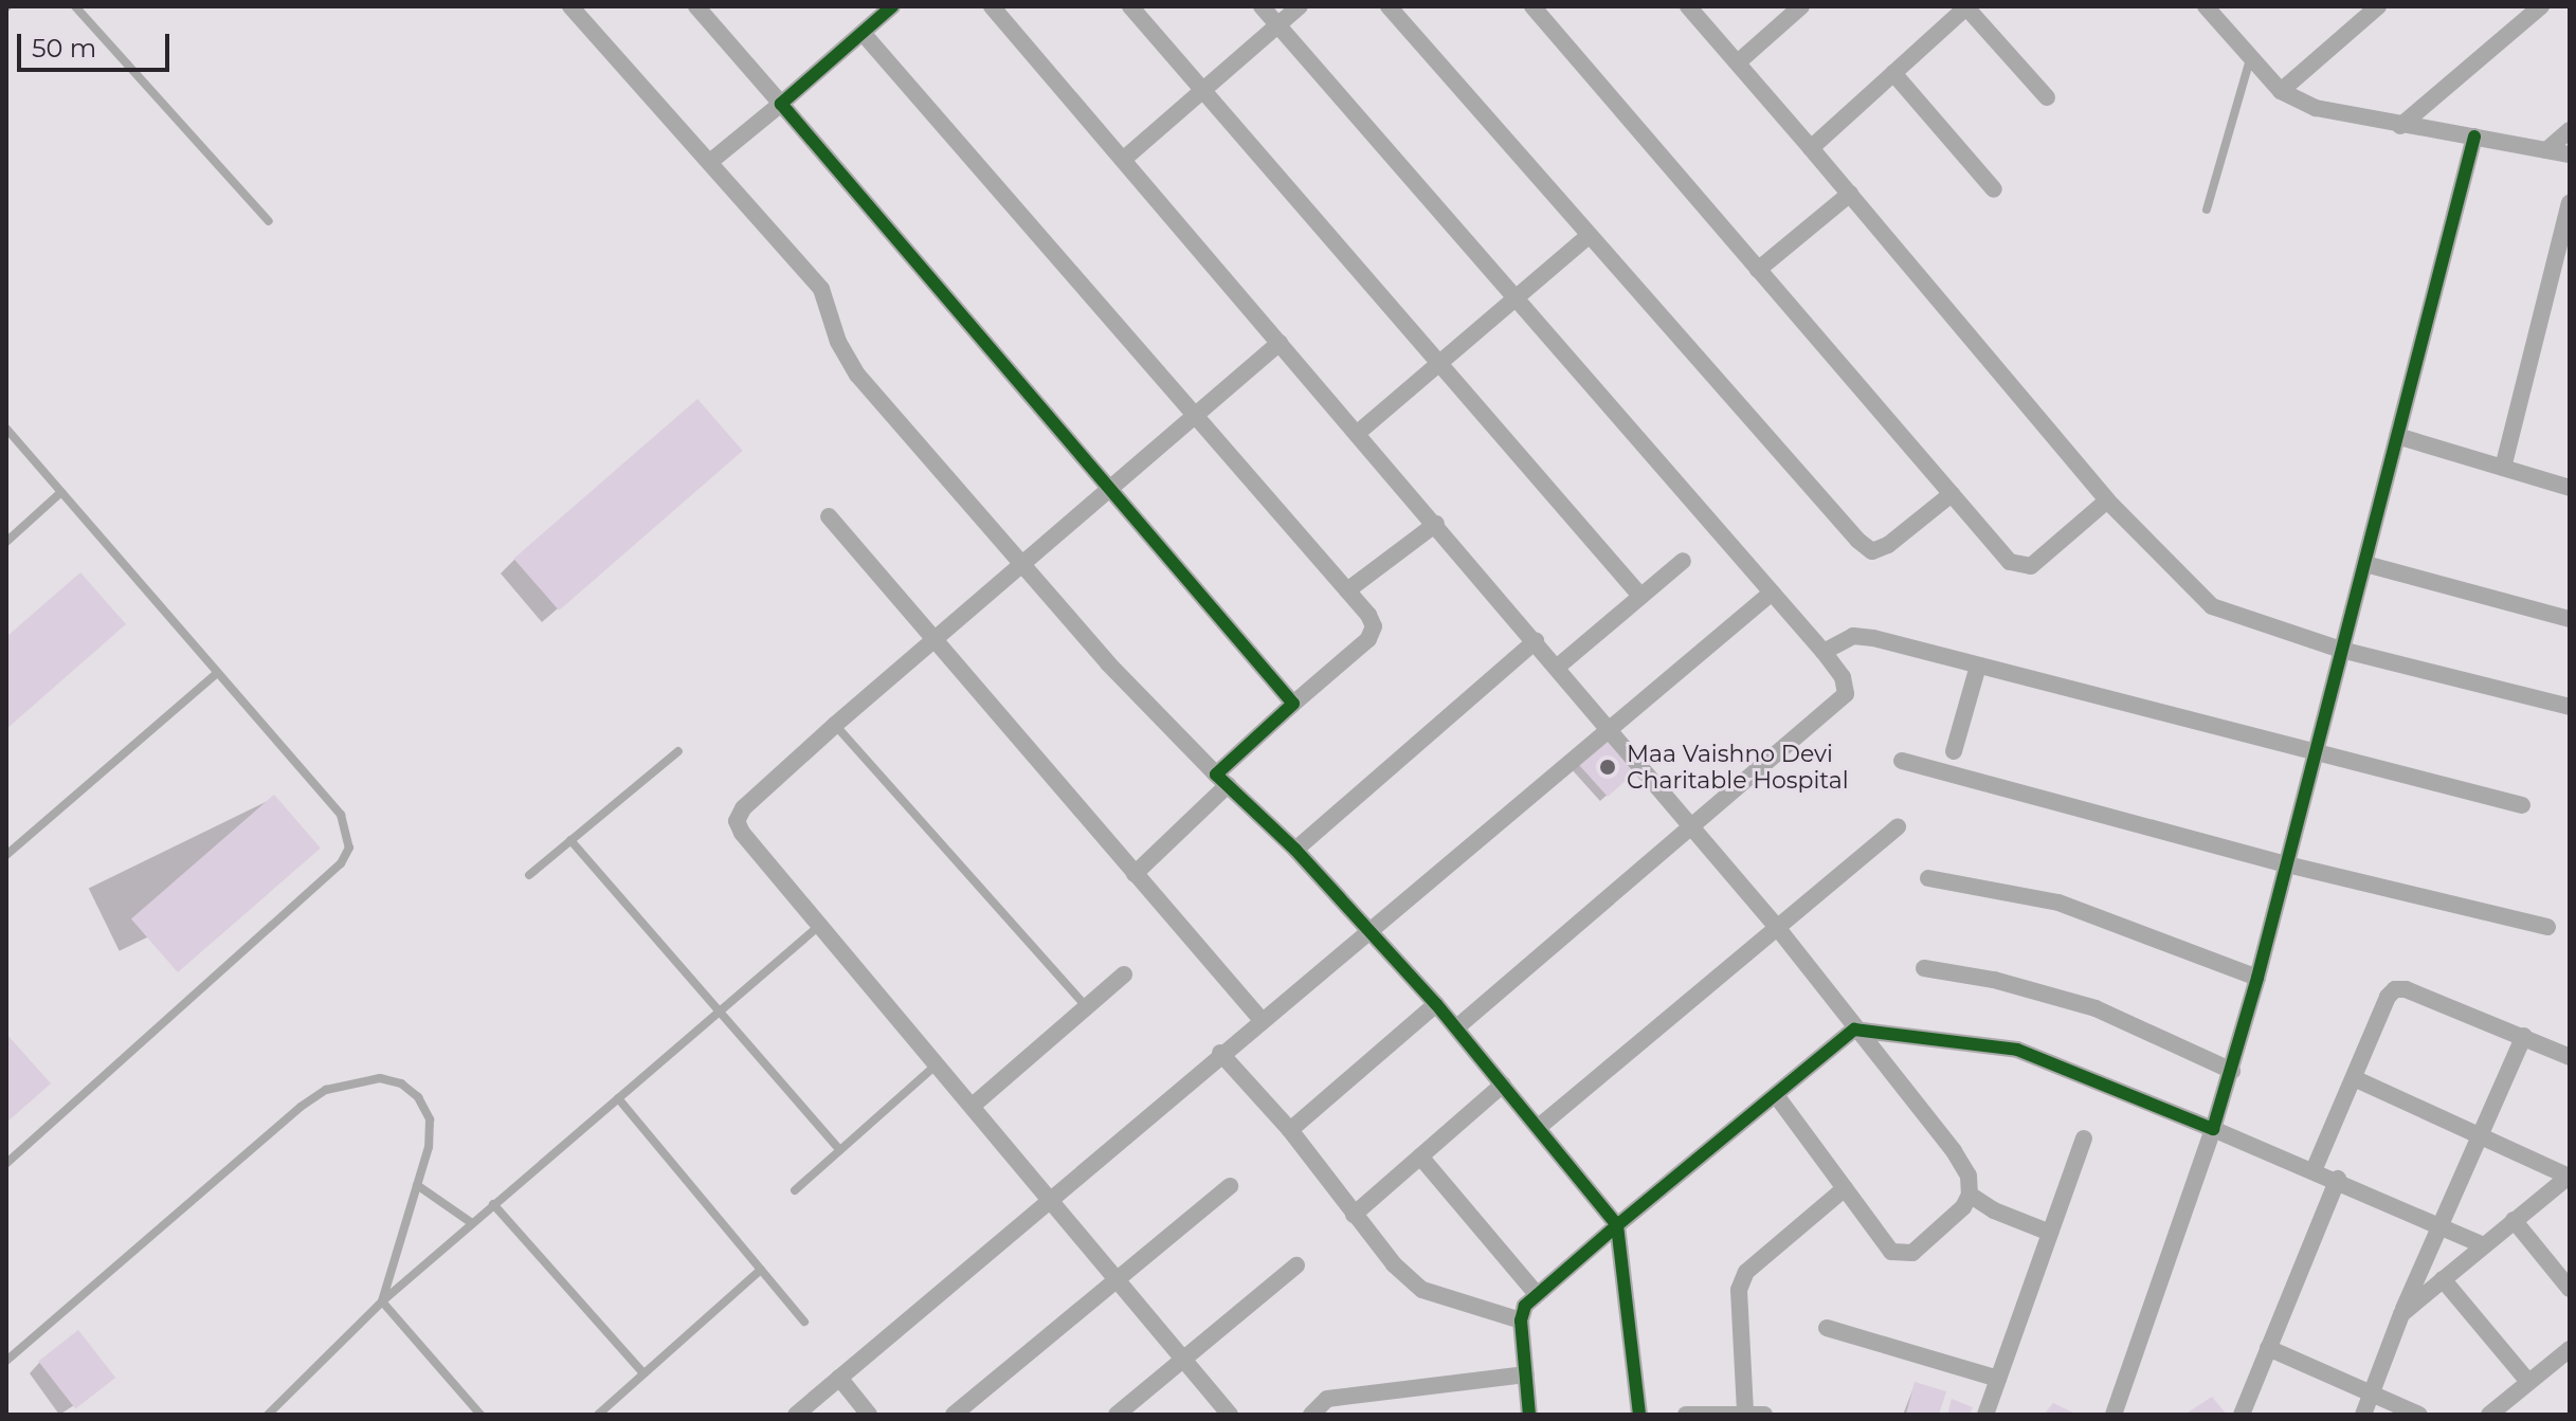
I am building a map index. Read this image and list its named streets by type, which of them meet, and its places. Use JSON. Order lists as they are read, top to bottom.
{
  "places": ["Maa Vaishno Devi Charitable Hospital"],
  "scale_bar": "50 m"
}
